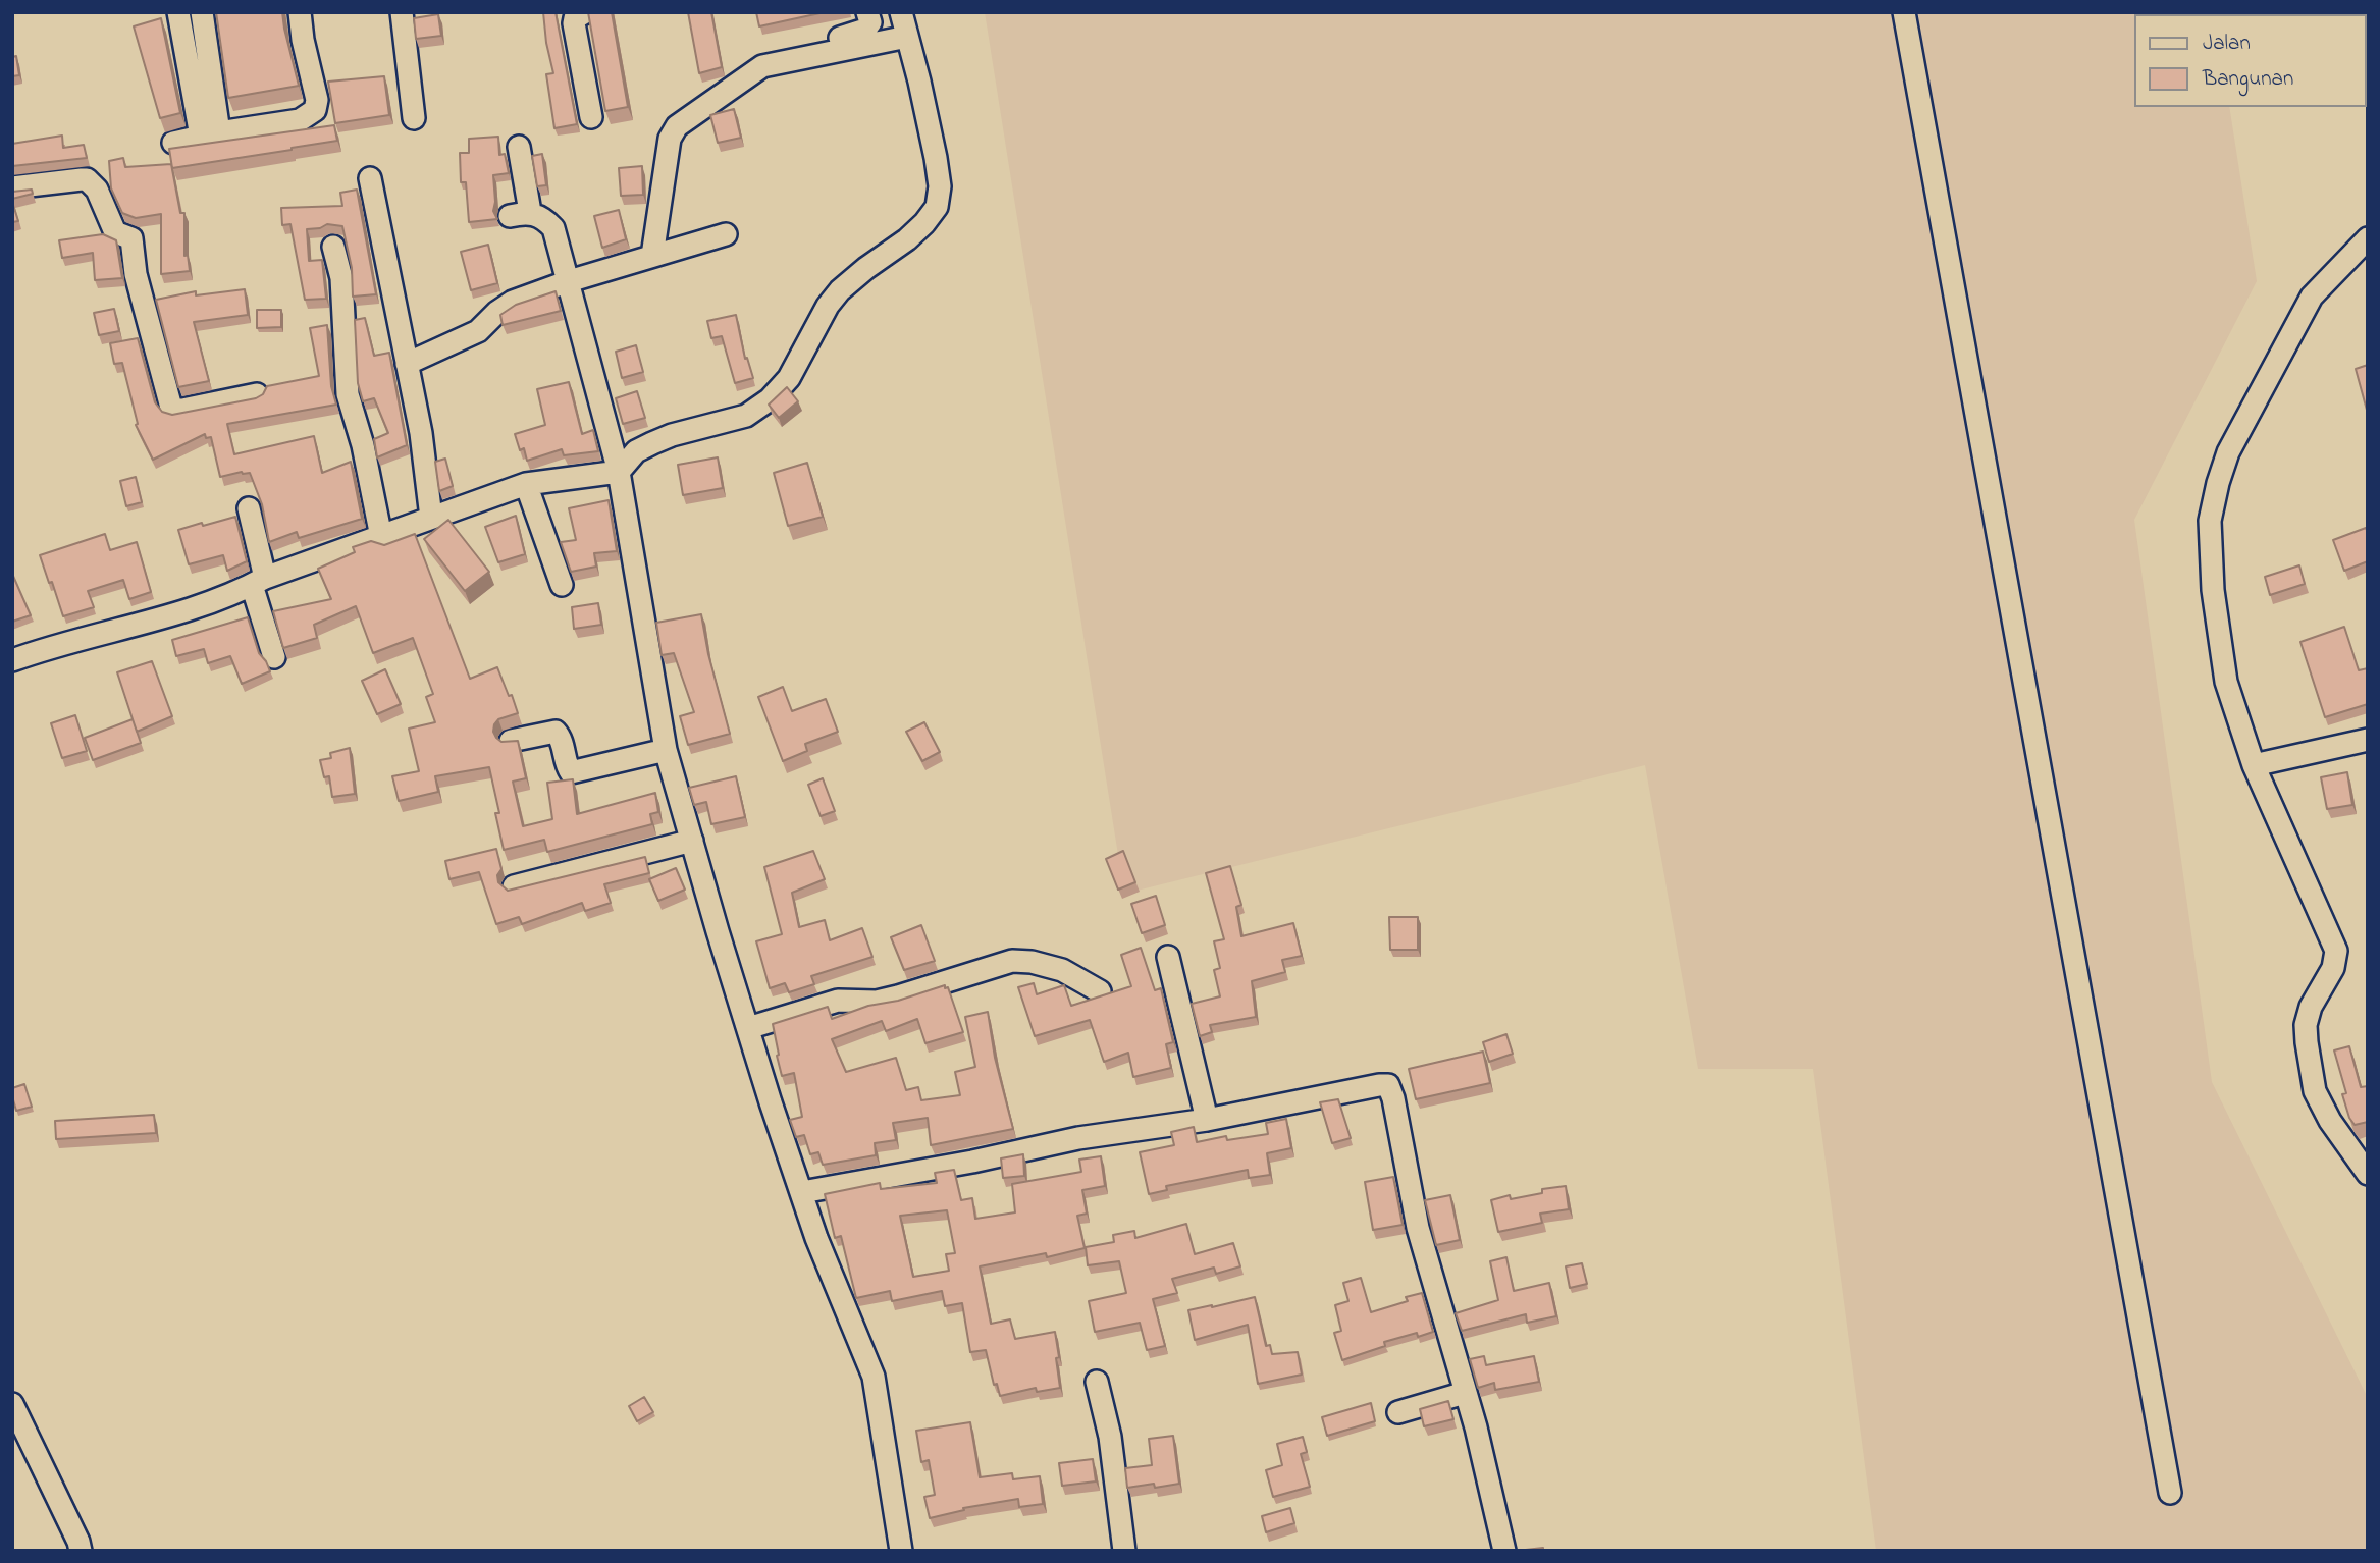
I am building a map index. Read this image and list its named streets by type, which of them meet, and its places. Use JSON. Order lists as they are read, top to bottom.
{
  "legend": ["Jalan", "Bangunan"]
}
